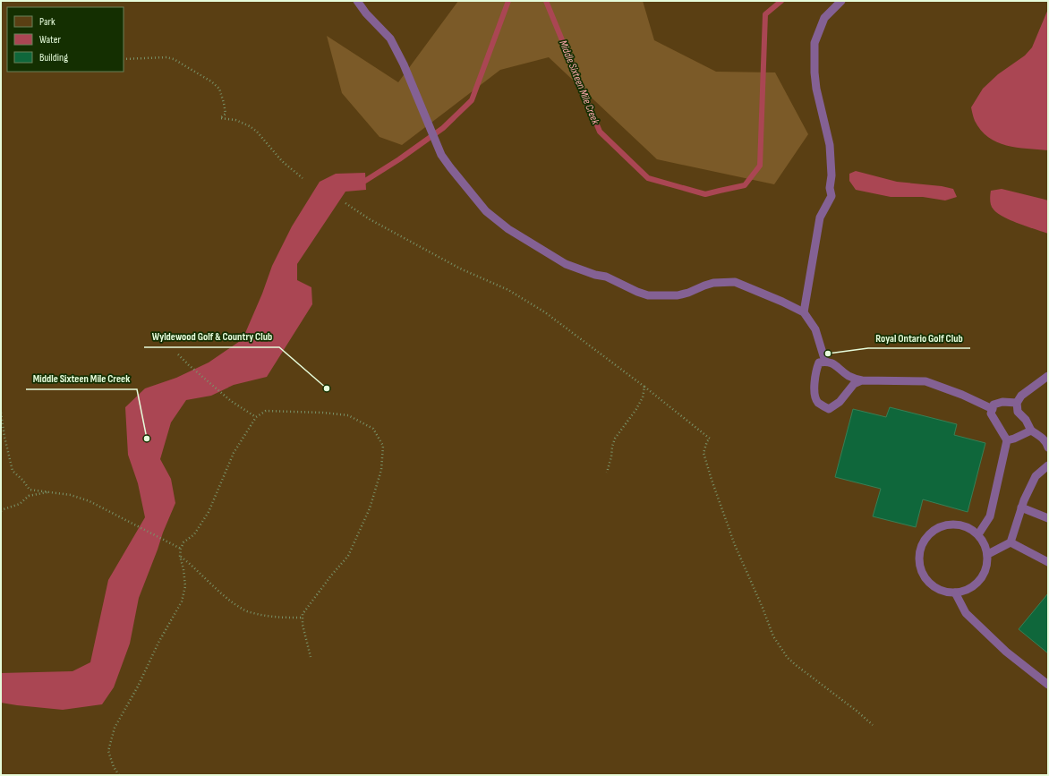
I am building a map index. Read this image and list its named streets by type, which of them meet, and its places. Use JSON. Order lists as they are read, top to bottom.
{
  "water": ["Middle Sixteen Mile Creek"],
  "places": ["Royal Ontario Golf Club", "Wyldewood Golf & Country Club", "Middle Sixteen Mile Creek"],
  "legend": ["Park", "Water", "Building"]
}
